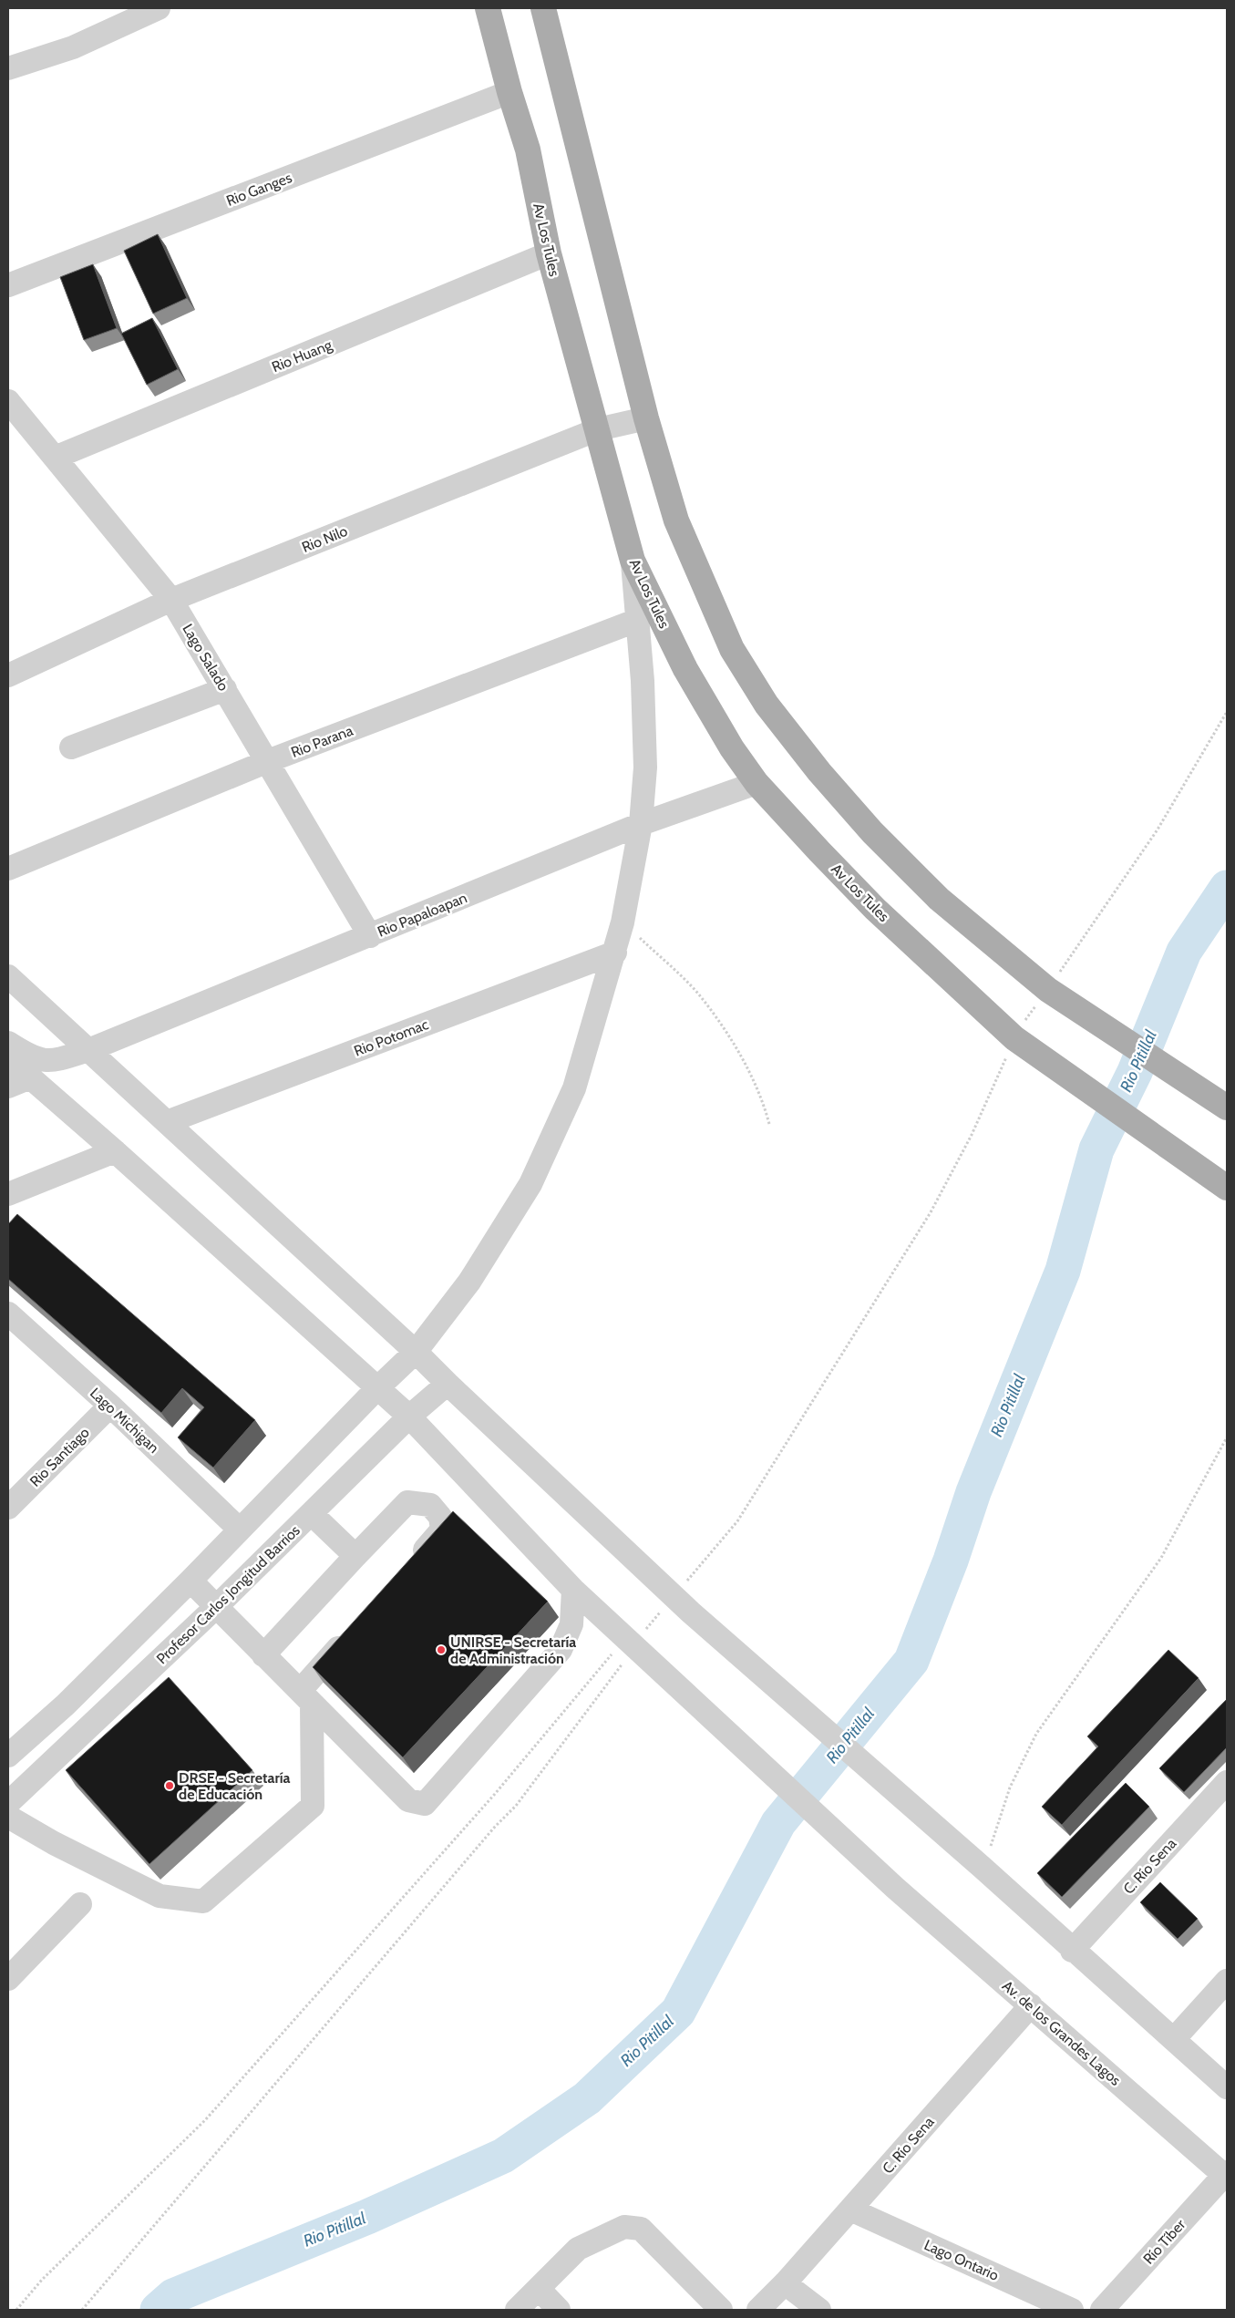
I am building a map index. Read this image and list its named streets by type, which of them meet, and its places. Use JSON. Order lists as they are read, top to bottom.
{
  "streets": {
    "main road": ["Av Los Tules"],
    "street": [
      "Rio Ganges",
      "Rio Huang",
      "Rio Nilo",
      "Lago Salado",
      "Rio Parana",
      "Rio Papaloapan",
      "Rio Potomac",
      "Lago Michigan",
      "Rio Santiago",
      "Profesor Carlos Jongitud Barrios",
      "C. Río Sena",
      "Av. de los Grandes Lagos",
      "Río Tíber",
      "Lago Ontario"
    ]
  },
  "crossings": [
    ["Rio Ganges", "Av Los Tules"],
    ["Av Los Tules", "Rio Huang"],
    ["Av Los Tules", "Rio Nilo"],
    ["Av Los Tules", "Rio Papaloapan"],
    ["Rio Huang", "Lago Salado"],
    ["Rio Nilo", "Lago Salado"],
    ["Lago Salado", "Rio Parana"],
    ["Lago Salado", "Rio Papaloapan"],
    ["Lago Michigan", "Rio Santiago"],
    ["Profesor Carlos Jongitud Barrios", "Av. de los Grandes Lagos"],
    ["C. Río Sena", "Av. de los Grandes Lagos"],
    ["C. Río Sena", "Lago Ontario"],
    ["Av. de los Grandes Lagos", "Río Tíber"]
  ],
  "water": ["Rio Pitillal"],
  "places": ["UNIRSE - Secretaría de Administración", "DRSE - Secretaría de Educación"]
}
